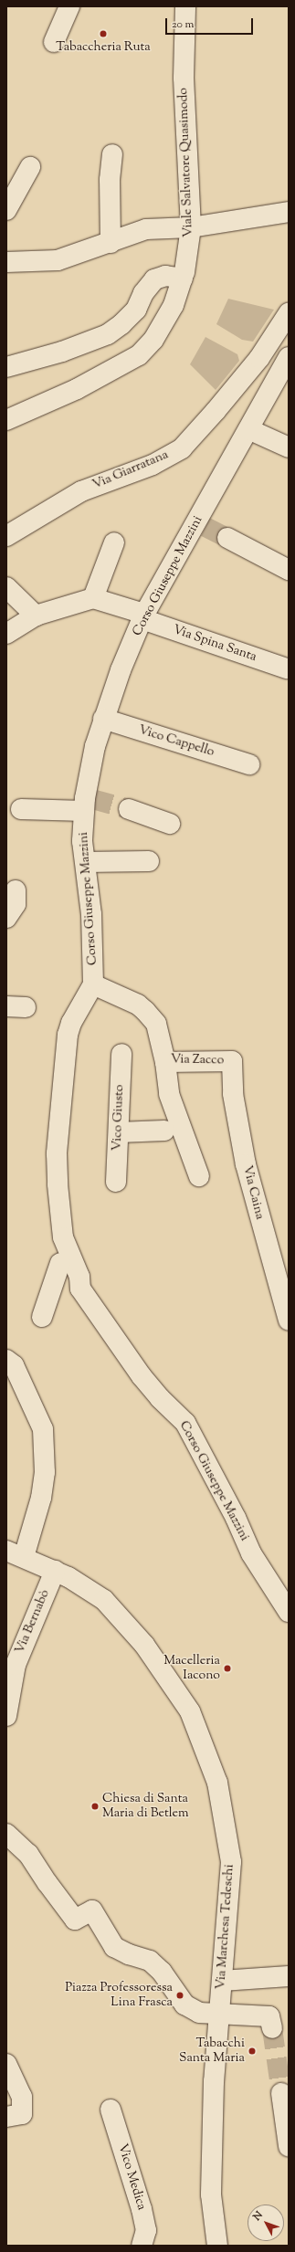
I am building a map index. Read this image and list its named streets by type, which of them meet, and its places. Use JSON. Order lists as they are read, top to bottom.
{
  "streets": {
    "street": [
      "Viale Salvatore Quasimodo",
      "Via Giarratana",
      "Corso Giuseppe Mazzini",
      "Via Spina Santa",
      "Vico Cappello",
      "Via Zacco",
      "Vico Giusto",
      "Via Caina",
      "Via Bernabò",
      "Via Marchesa Tedeschi",
      "Vico Medica"
    ]
  },
  "crossings": [
    ["Corso Giuseppe Mazzini", "Via Spina Santa"],
    ["Corso Giuseppe Mazzini", "Vico Cappello"],
    ["Corso Giuseppe Mazzini", "Via Zacco"],
    ["Via Zacco", "Via Caina"],
    ["Via Bernabò", "Via Marchesa Tedeschi"]
  ],
  "places": [
    "Tabaccheria Ruta",
    "Macelleria Iacono",
    "Chiesa di Santa Maria di Betlem",
    "Piazza Professoressa Lina Frasca",
    "Tabacchi Santa Maria"
  ],
  "scale_bar": "20 m",
  "north": "top left"
}
